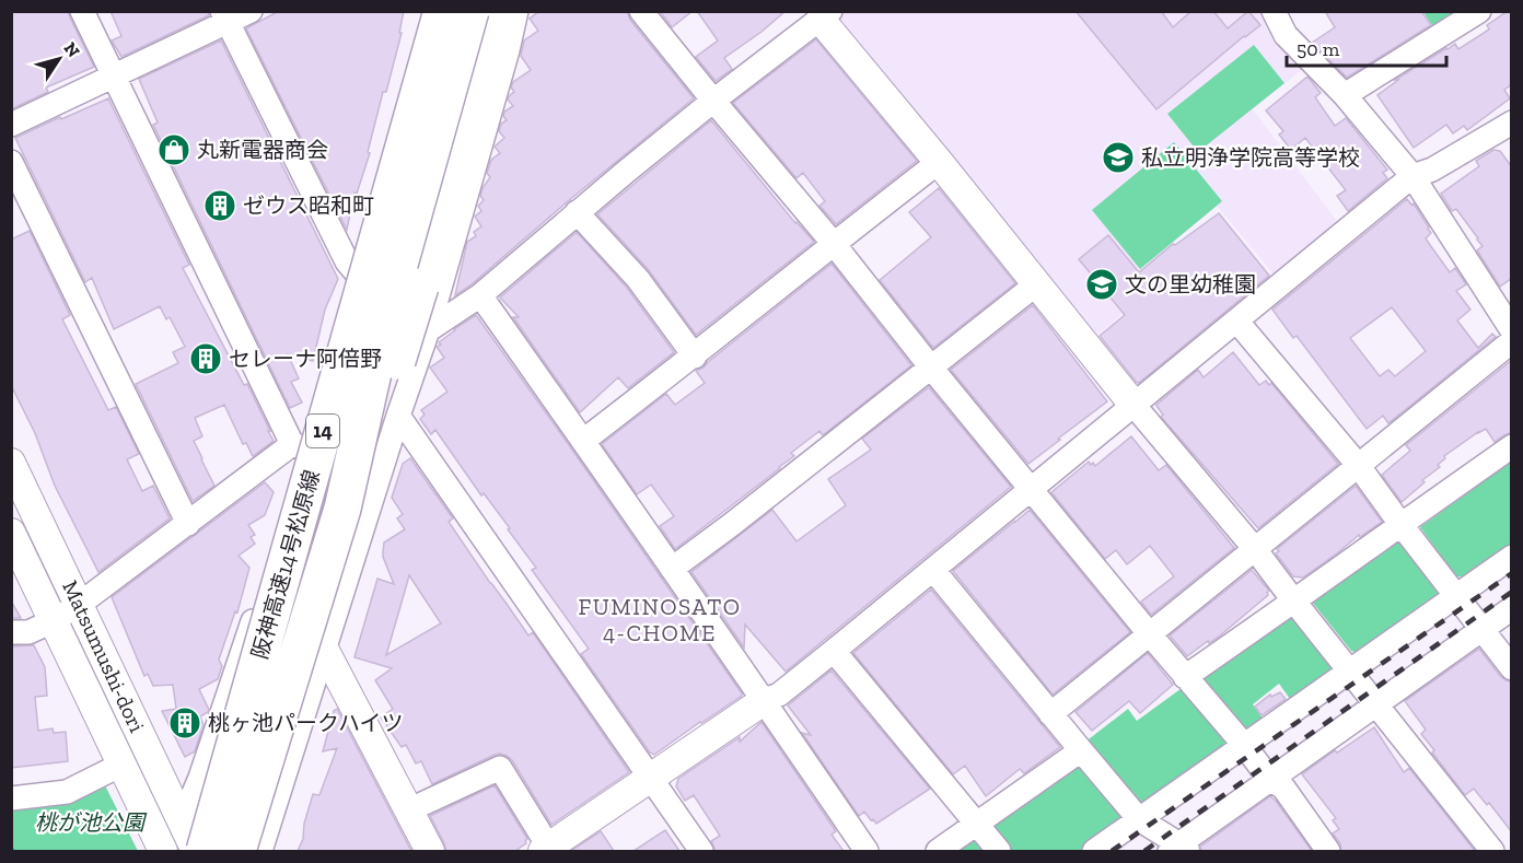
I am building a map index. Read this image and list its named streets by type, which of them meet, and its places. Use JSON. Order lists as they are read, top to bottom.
{
  "streets": {
    "highway": ["14", "阪神高速14号松原線"],
    "street": ["Matsumushi-dori"]
  },
  "districts": ["FUMINOSATO 4-CHOME"],
  "parks": ["桃が池公園"],
  "places": {
    "shop": ["丸新電器商会"],
    "school or university": ["私立明浄学院高等学校", "文の里幼稚園"],
    "building": ["ゼウス昭和町", "セレーナ阿倍野", "桃ヶ池パークハイツ"]
  },
  "scale_bar": "50 m",
  "north": "top right"
}
